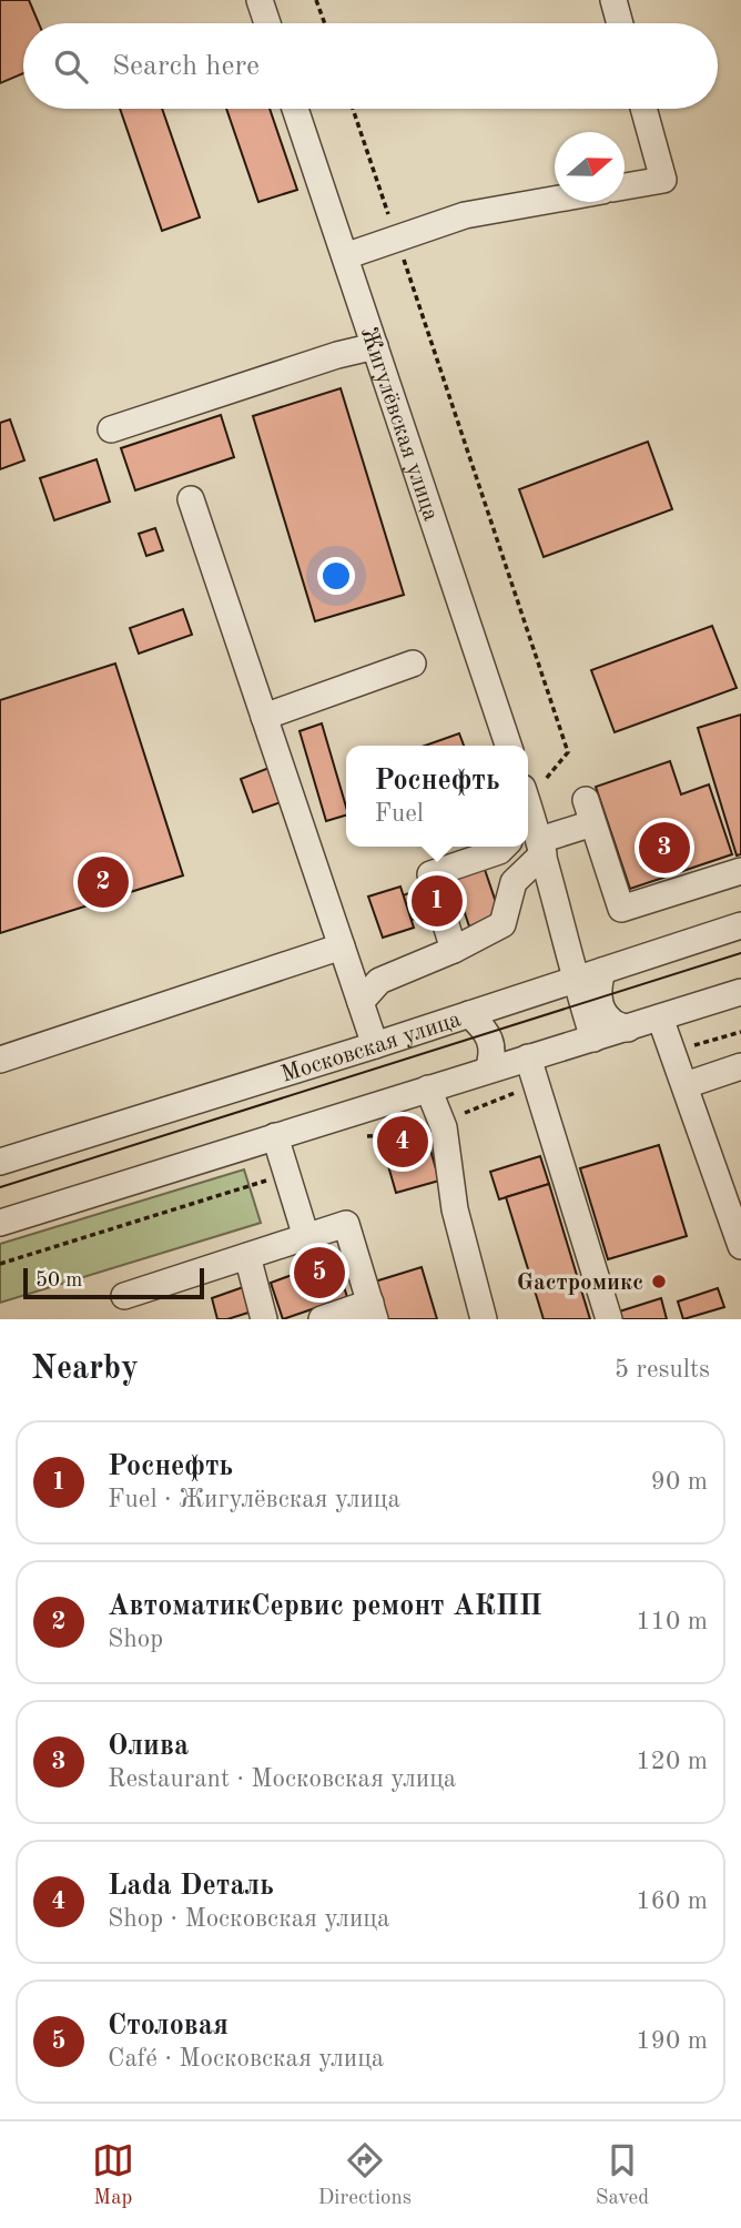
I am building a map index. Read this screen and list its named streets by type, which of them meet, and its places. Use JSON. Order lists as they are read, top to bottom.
{
  "streets": {
    "street": ["Жигулёвская улица", "Московская улица"]
  },
  "places": ["Gастромикс"],
  "scale_bar": "50 m",
  "north": "right",
  "page": {
    "search": "Search here",
    "popup": ["Роснефть", "Fuel"],
    "pins": [
      "3",
      "2",
      "1",
      "4",
      "5"
    ],
    "scale": "50 m",
    "heading": ["Nearby", "5 results"],
    "list": [
      {
        "mark": "1",
        "name": "Роснефть",
        "note": "Fuel · Жигулёвская улица",
        "value": "90 m"
      },
      {
        "mark": "2",
        "name": "АвтоматикСервис ремонт АКПП",
        "note": "Shop",
        "value": "110 m"
      },
      {
        "mark": "3",
        "name": "Олива",
        "note": "Restaurant · Московская улица",
        "value": "120 m"
      },
      {
        "mark": "4",
        "name": "Lada Dеталь",
        "note": "Shop · Московская улица",
        "value": "160 m"
      },
      {
        "mark": "5",
        "name": "Столовая",
        "note": "Café · Московская улица",
        "value": "190 m"
      }
    ],
    "nav": ["Map", "Directions", "Saved"]
  }
}
